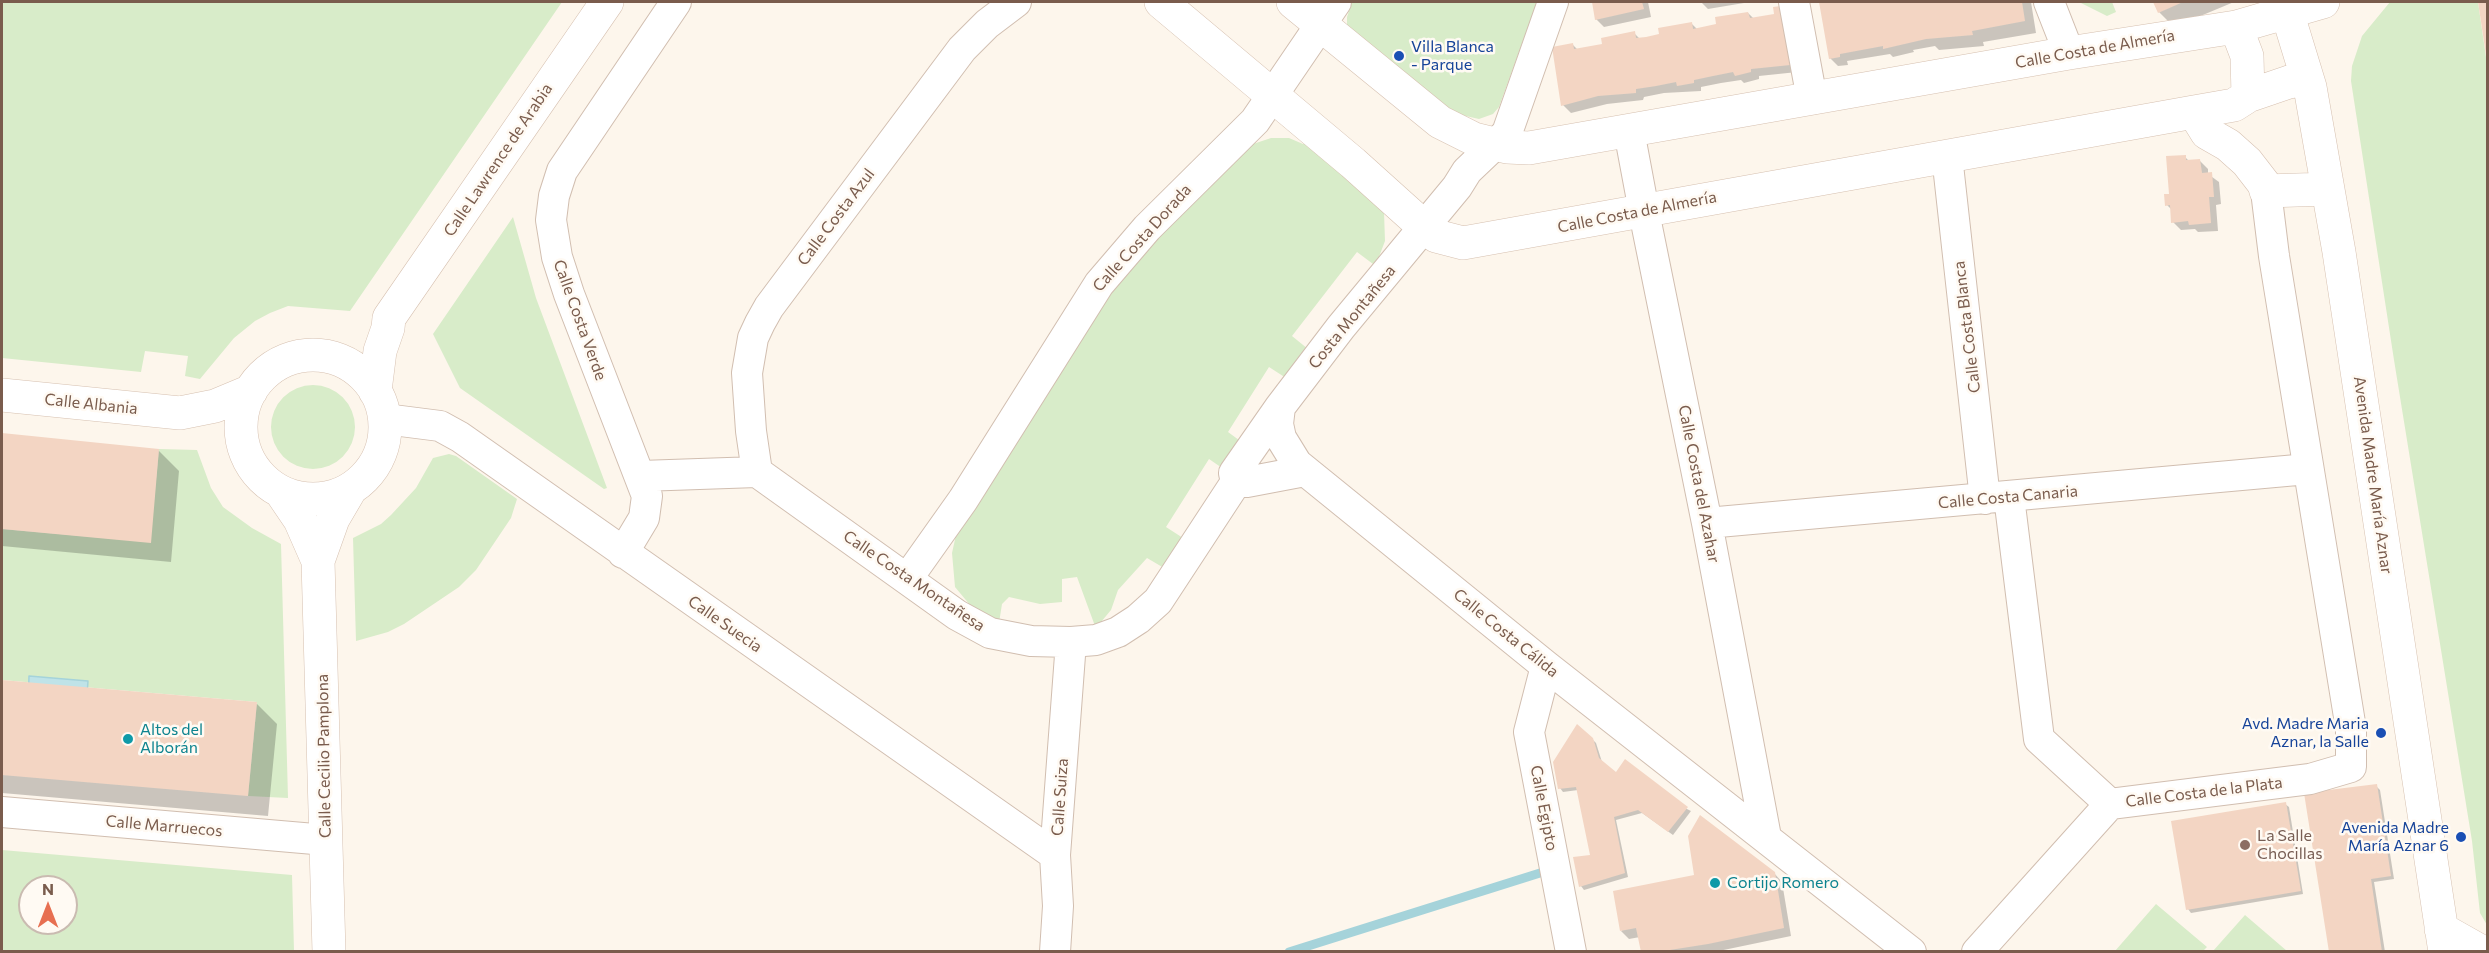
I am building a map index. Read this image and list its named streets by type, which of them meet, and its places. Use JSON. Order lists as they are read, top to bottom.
{
  "streets": {
    "street": [
      "Calle Costa de Almería",
      "Calle Lawrence de Arabia",
      "Calle Costa Azul",
      "Calle Costa Dorada",
      "Costa Montañesa",
      "Calle Costa Verde",
      "Calle Costa Blanca",
      "Calle Albania",
      "Avenida Madre María Aznar",
      "Calle Costa del Azahar",
      "Calle Costa Canaria",
      "Calle Costa Montañesa",
      "Calle Suecia",
      "Calle Costa Cálida",
      "Calle Cecilio Pamplona",
      "Calle Costa de la Plata",
      "Calle Suiza",
      "Calle Egipto",
      "Calle Marruecos"
    ]
  },
  "crossings": [
    ["Calle Costa de Almería", "Calle Costa Dorada"],
    ["Calle Costa de Almería", "Costa Montañesa"],
    ["Calle Costa de Almería", "Calle Costa Blanca"],
    ["Calle Costa de Almería", "Avenida Madre María Aznar"],
    ["Calle Costa de Almería", "Calle Costa del Azahar"],
    ["Calle Lawrence de Arabia", "Calle Albania"],
    ["Calle Lawrence de Arabia", "Calle Suecia"],
    ["Calle Lawrence de Arabia", "Calle Cecilio Pamplona"],
    ["Calle Costa Azul", "Calle Costa Montañesa"],
    ["Calle Costa Dorada", "Calle Costa Montañesa"],
    ["Costa Montañesa", "Calle Costa Montañesa"],
    ["Costa Montañesa", "Calle Costa Cálida"],
    ["Calle Costa Verde", "Calle Suecia"],
    ["Calle Costa Blanca", "Calle Costa Canaria"],
    ["Calle Costa Blanca", "Calle Costa de la Plata"],
    ["Calle Albania", "Calle Suecia"],
    ["Calle Albania", "Calle Cecilio Pamplona"],
    ["Calle Costa del Azahar", "Calle Costa Canaria"],
    ["Calle Costa del Azahar", "Calle Costa Cálida"],
    ["Calle Costa Canaria", "Calle Costa de la Plata"],
    ["Calle Costa Montañesa", "Calle Costa Cálida"],
    ["Calle Costa Montañesa", "Calle Suiza"],
    ["Calle Suecia", "Calle Cecilio Pamplona"],
    ["Calle Suecia", "Calle Suiza"],
    ["Calle Costa Cálida", "Calle Egipto"],
    ["Calle Cecilio Pamplona", "Calle Marruecos"]
  ],
  "places": [
    "Villa Blanca - Parque",
    "Avd. Madre Maria Aznar, la Salle",
    "Altos del Alborán",
    "Avenida Madre María Aznar 6",
    "La Salle Chocillas",
    "Cortijo Romero"
  ],
  "north": "top"
}
